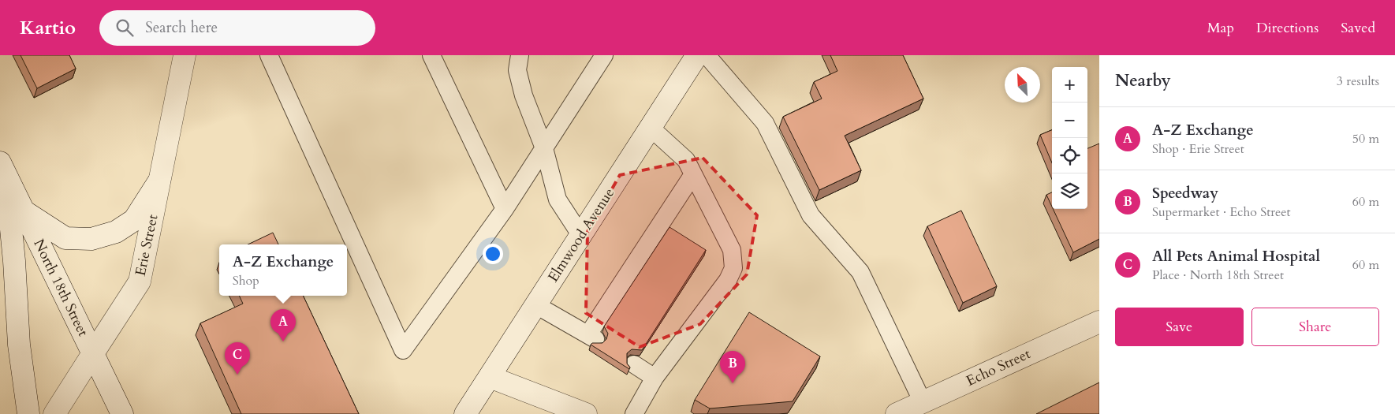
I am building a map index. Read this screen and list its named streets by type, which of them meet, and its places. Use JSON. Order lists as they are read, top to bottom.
{
  "streets": {
    "main road": [
      "Elmwood Avenue",
      "Erie Street",
      "North 18th Street",
      "Echo Street"
    ]
  },
  "crossings": [
    ["Erie Street", "North 18th Street"]
  ],
  "north": "top left",
  "page": {
    "header": "Kartio",
    "search": "Search here",
    "nav": ["Map", "Directions", "Saved"],
    "heading": ["Nearby", "3 results"],
    "map_buttons": ["+", "−"],
    "list": [
      {
        "mark": "A",
        "name": "A-Z Exchange",
        "note": "Shop · Erie Street",
        "value": "50 m"
      },
      {
        "mark": "B",
        "name": "Speedway",
        "note": "Supermarket · Echo Street",
        "value": "60 m"
      },
      {
        "mark": "C",
        "name": "All Pets Animal Hospital",
        "note": "Place · North 18th Street",
        "value": "60 m"
      }
    ],
    "popup": ["A-Z Exchange", "Shop"],
    "buttons": ["Save", "Share"],
    "pins": ["A", "C", "B"]
  }
}
